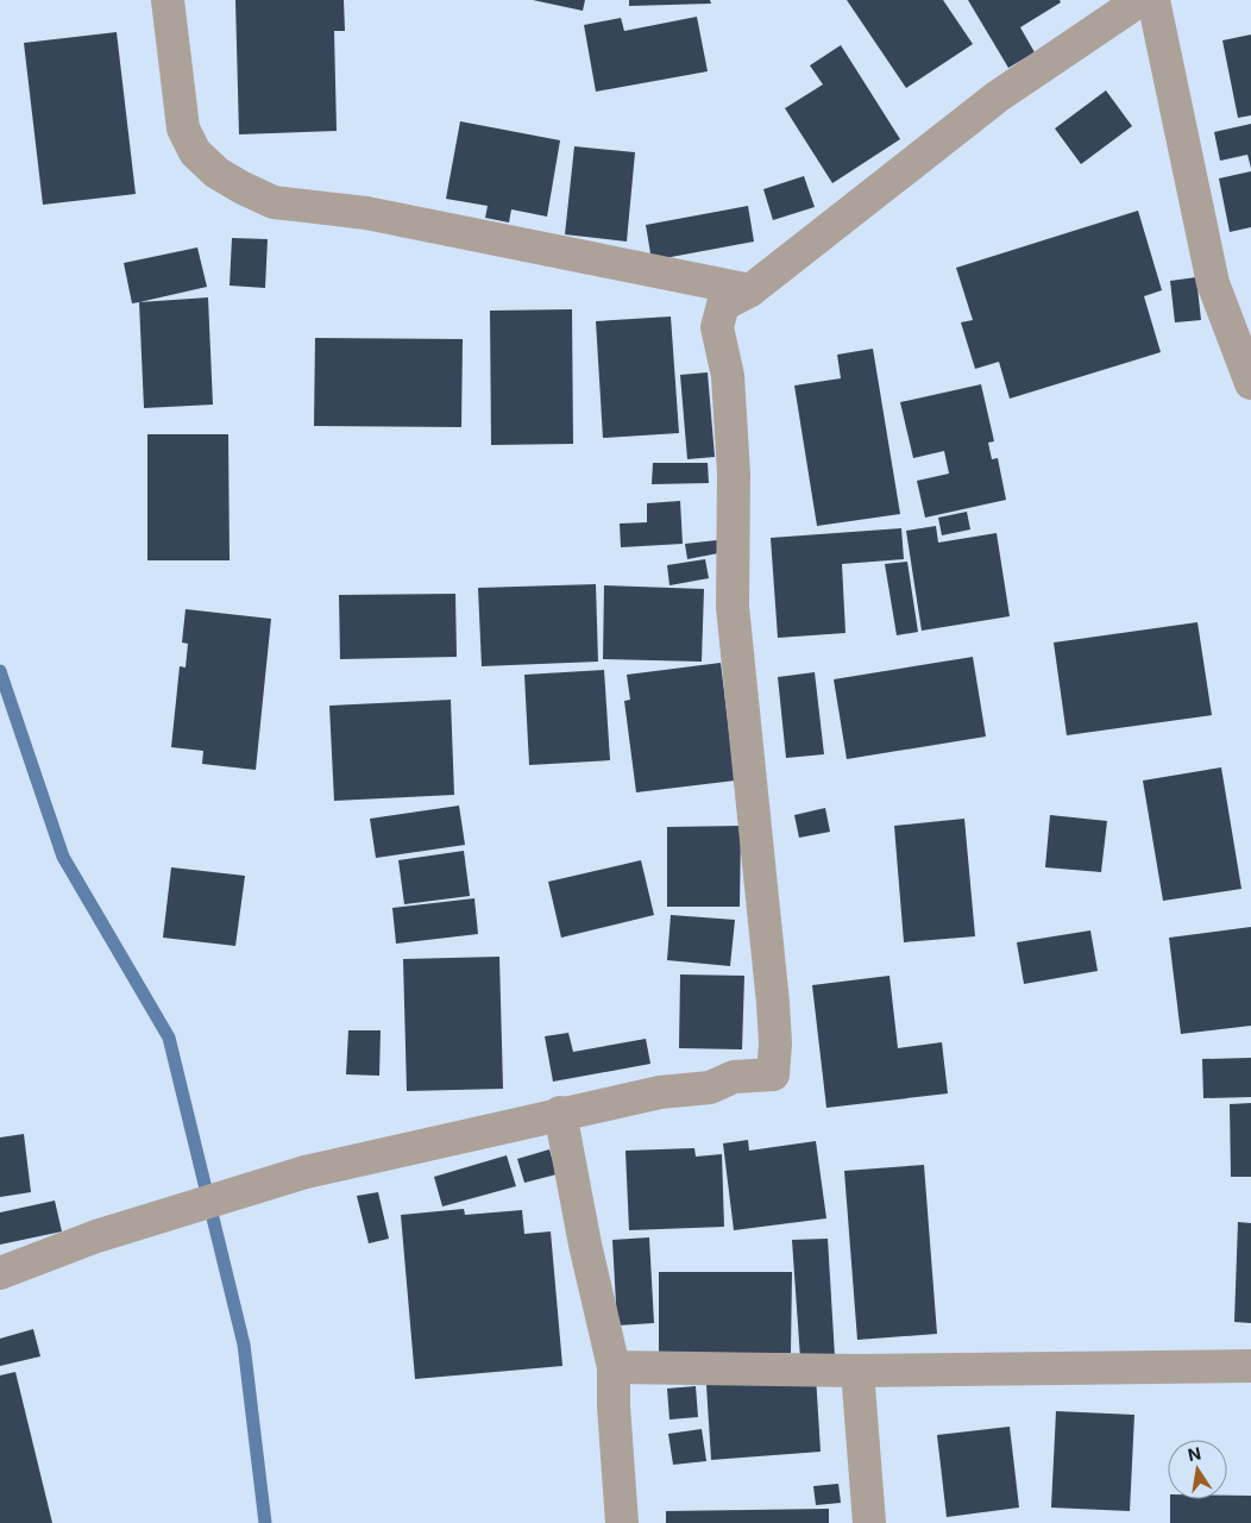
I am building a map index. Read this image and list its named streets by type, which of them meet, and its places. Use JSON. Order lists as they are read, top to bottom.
{
  "north": "top"
}
